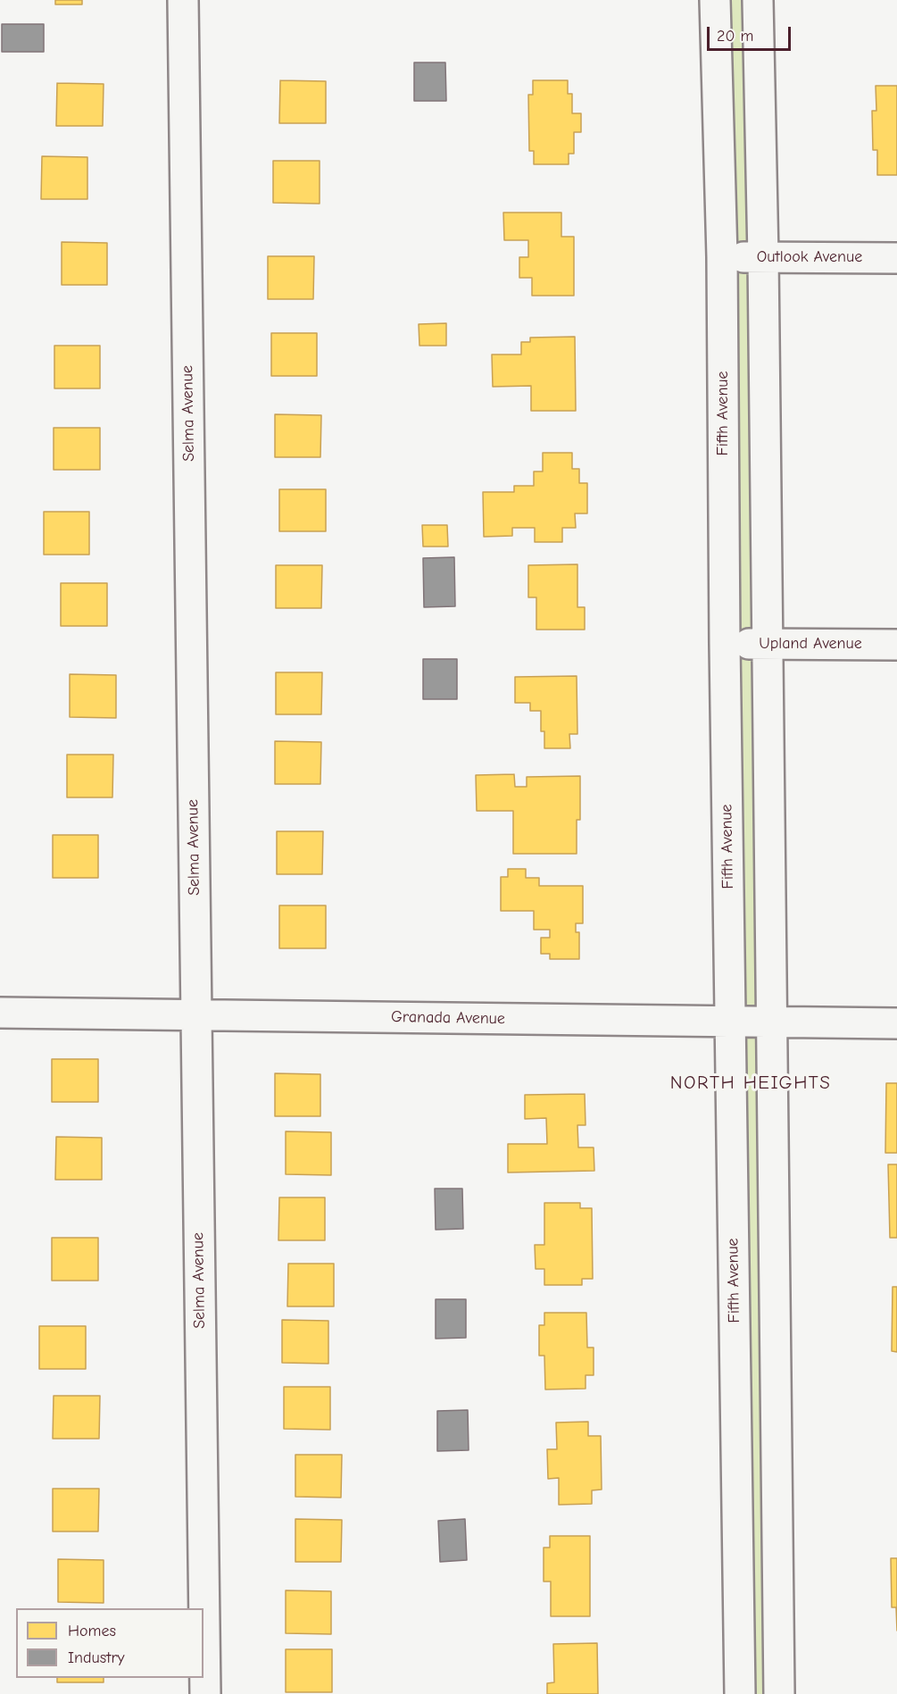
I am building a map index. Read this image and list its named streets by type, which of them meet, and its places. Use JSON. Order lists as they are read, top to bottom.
{
  "streets": {
    "street": [
      "Outlook Avenue",
      "Selma Avenue",
      "Fifth Avenue",
      "Upland Avenue",
      "Granada Avenue"
    ]
  },
  "crossings": [
    ["Outlook Avenue", "Fifth Avenue"],
    ["Selma Avenue", "Granada Avenue"],
    ["Fifth Avenue", "Upland Avenue"],
    ["Fifth Avenue", "Granada Avenue"]
  ],
  "districts": ["NORTH HEIGHTS"],
  "legend": ["Homes", "Industry"],
  "scale_bar": "20 m"
}
